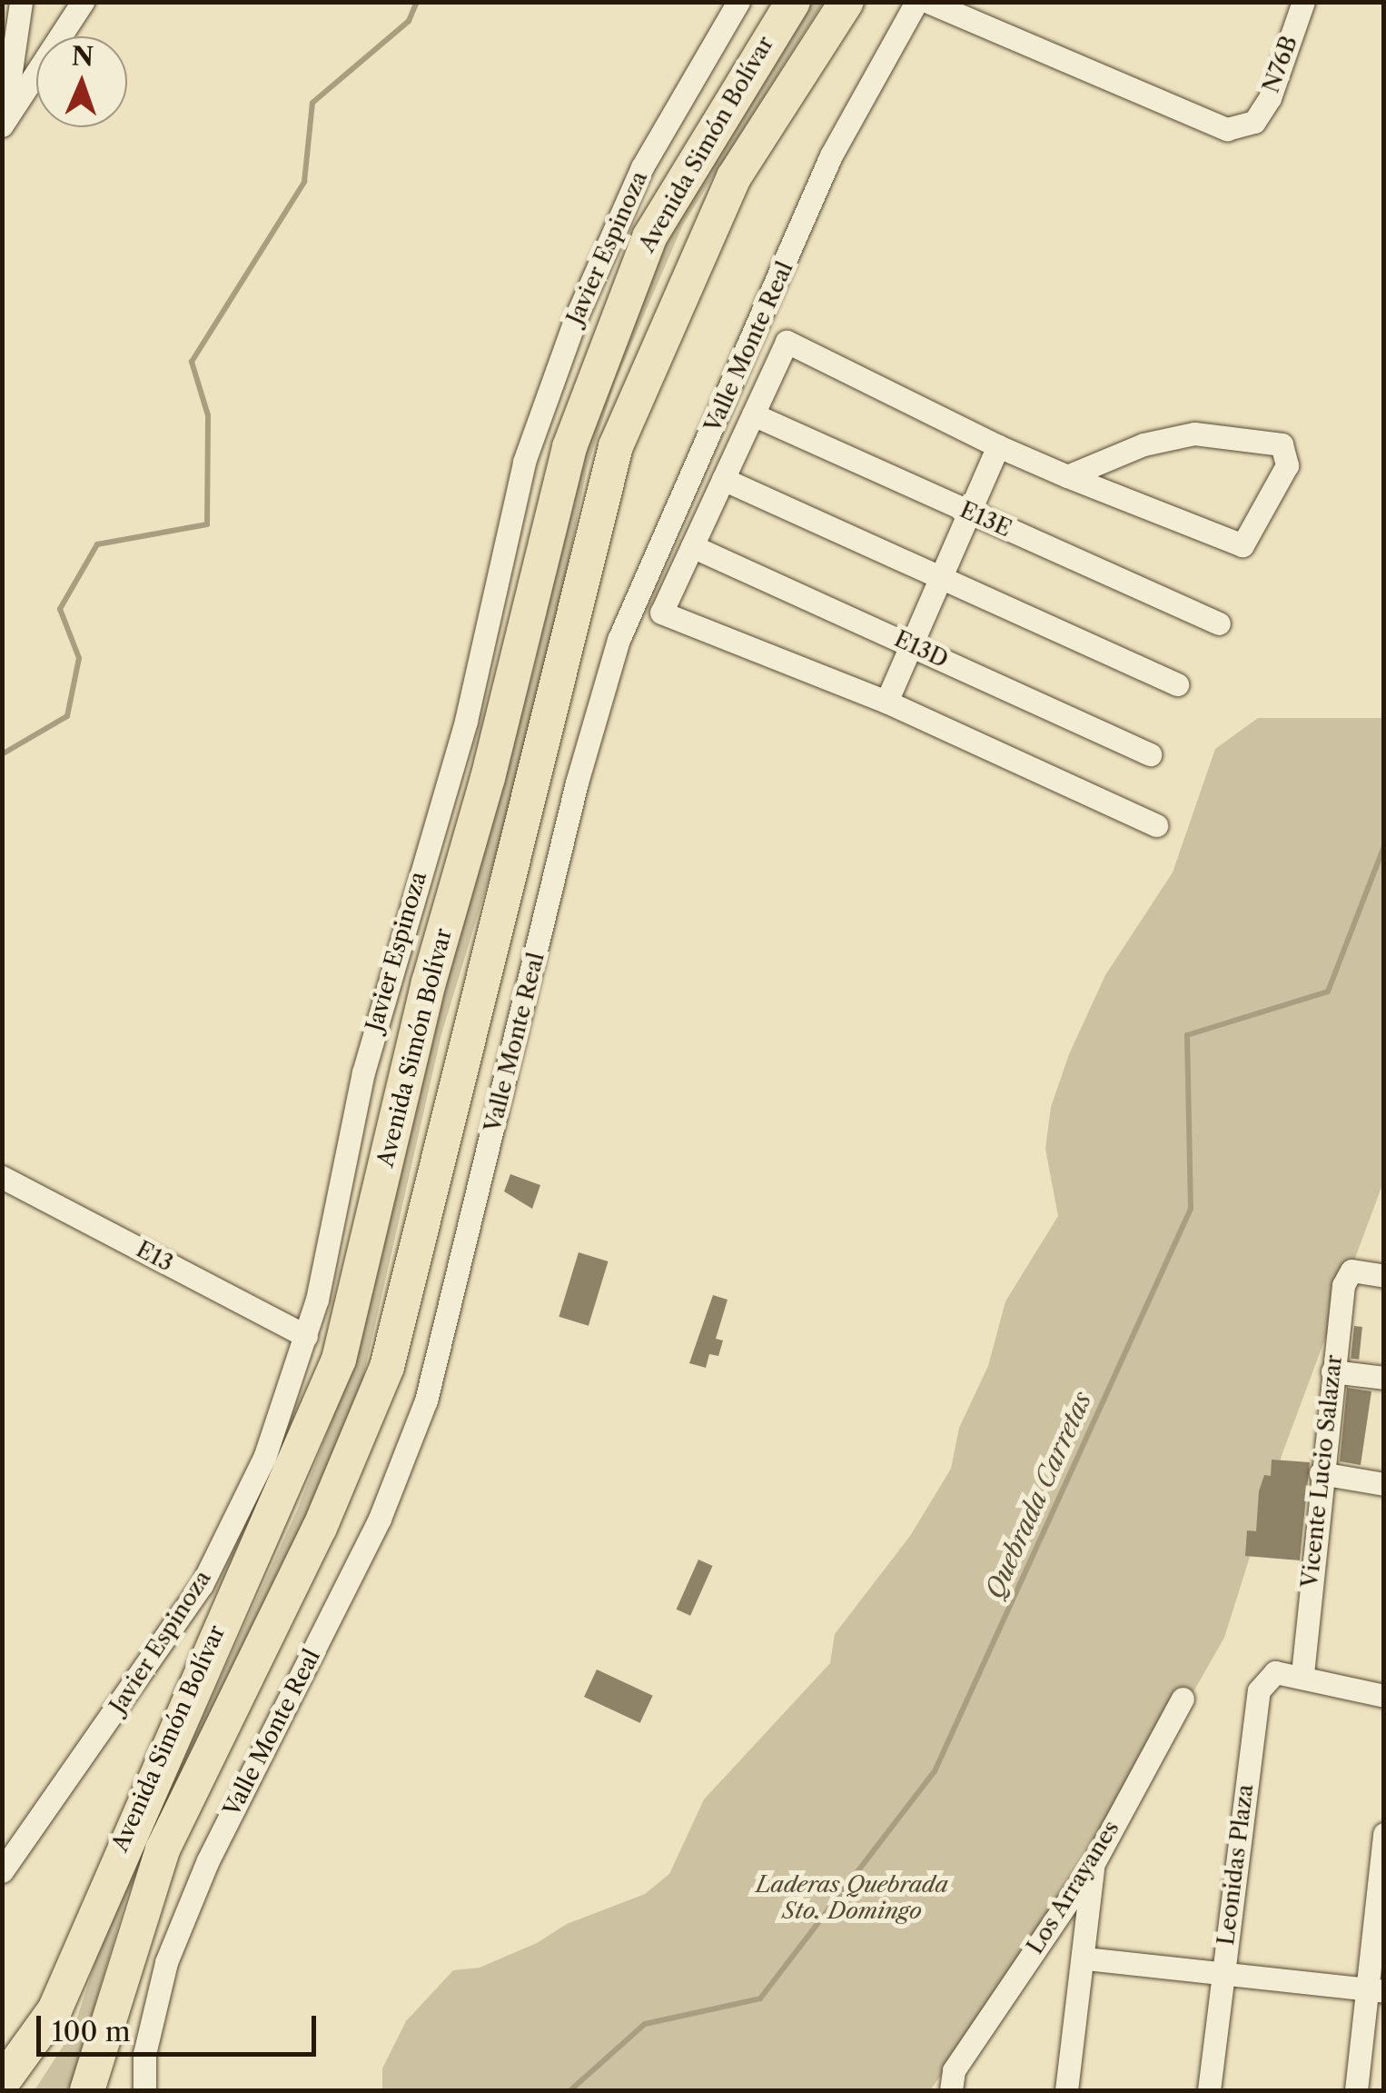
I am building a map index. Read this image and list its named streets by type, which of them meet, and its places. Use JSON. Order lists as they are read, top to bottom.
{
  "streets": {
    "highway": ["Avenida Simón Bolívar"],
    "street": [
      "N76B",
      "Javier Espinoza",
      "Valle Monte Real",
      "E13E",
      "E13D",
      "E13",
      "Vicente Lucio Salazar",
      "Leonidas Plaza",
      "Los Arrayanes"
    ]
  },
  "crossings": [
    ["Javier Espinoza", "E13"],
    ["Vicente Lucio Salazar", "Leonidas Plaza"]
  ],
  "water": ["Quebrada Carretas"],
  "parks": ["Laderas Quebrada Sto. Domingo"],
  "scale_bar": "100 m",
  "north": "top"
}
